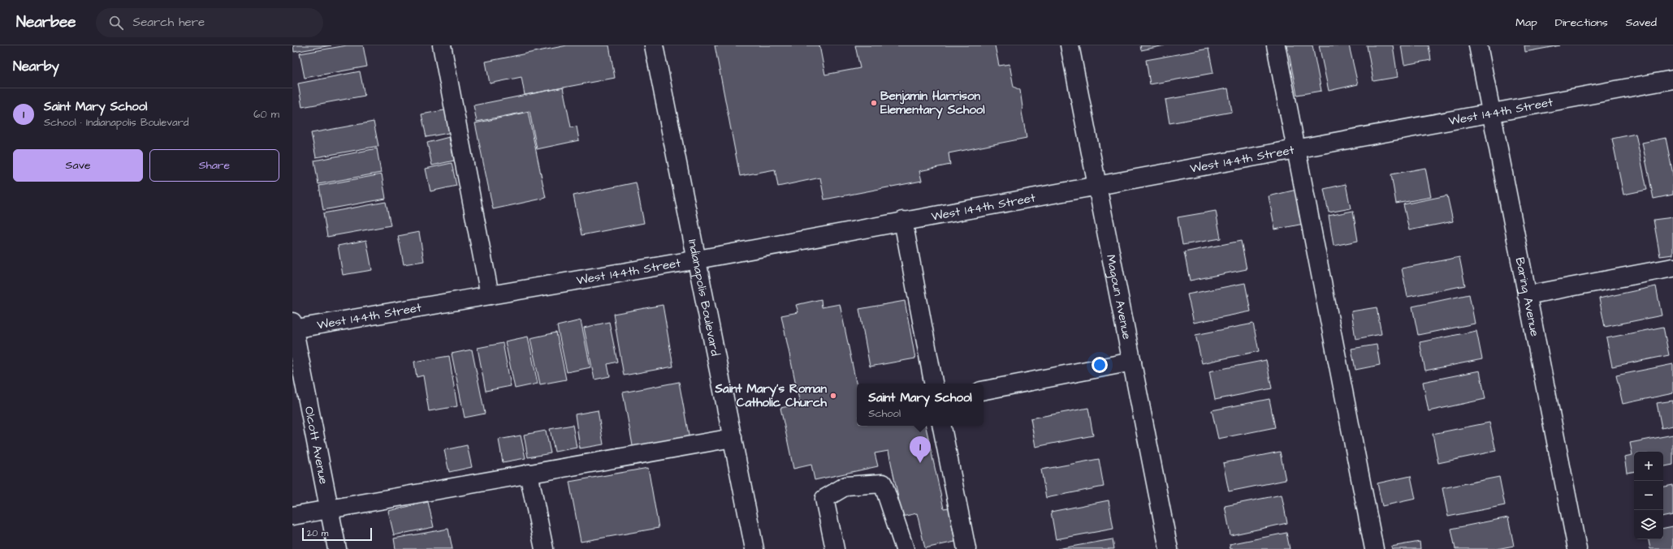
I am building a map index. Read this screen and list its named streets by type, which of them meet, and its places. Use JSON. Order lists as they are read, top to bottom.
{
  "streets": {
    "street": [
      "West 144th Street",
      "Indianapolis Boulevard",
      "Magoun Avenue",
      "Baring Avenue",
      "Olcott Avenue"
    ]
  },
  "crossings": [
    ["West 144th Street", "Indianapolis Boulevard"],
    ["West 144th Street", "Magoun Avenue"],
    ["West 144th Street", "Baring Avenue"],
    ["West 144th Street", "Olcott Avenue"]
  ],
  "places": ["Benjamin Harrison Elementary School", "Saint Mary's Roman Catholic Church"],
  "scale_bar": "20 m",
  "page": {
    "header": "Nearbee",
    "search": "Search here",
    "nav": ["Map", "Directions", "Saved"],
    "heading": "Nearby",
    "list": [
      {
        "mark": "1",
        "name": "Saint Mary School",
        "note": "School · Indianapolis Boulevard",
        "value": "60 m"
      }
    ],
    "buttons": ["Save", "Share"],
    "popup": ["Saint Mary School", "School"],
    "pins": "1",
    "map_buttons": ["+", "−"],
    "scale": "20 m"
  }
}
